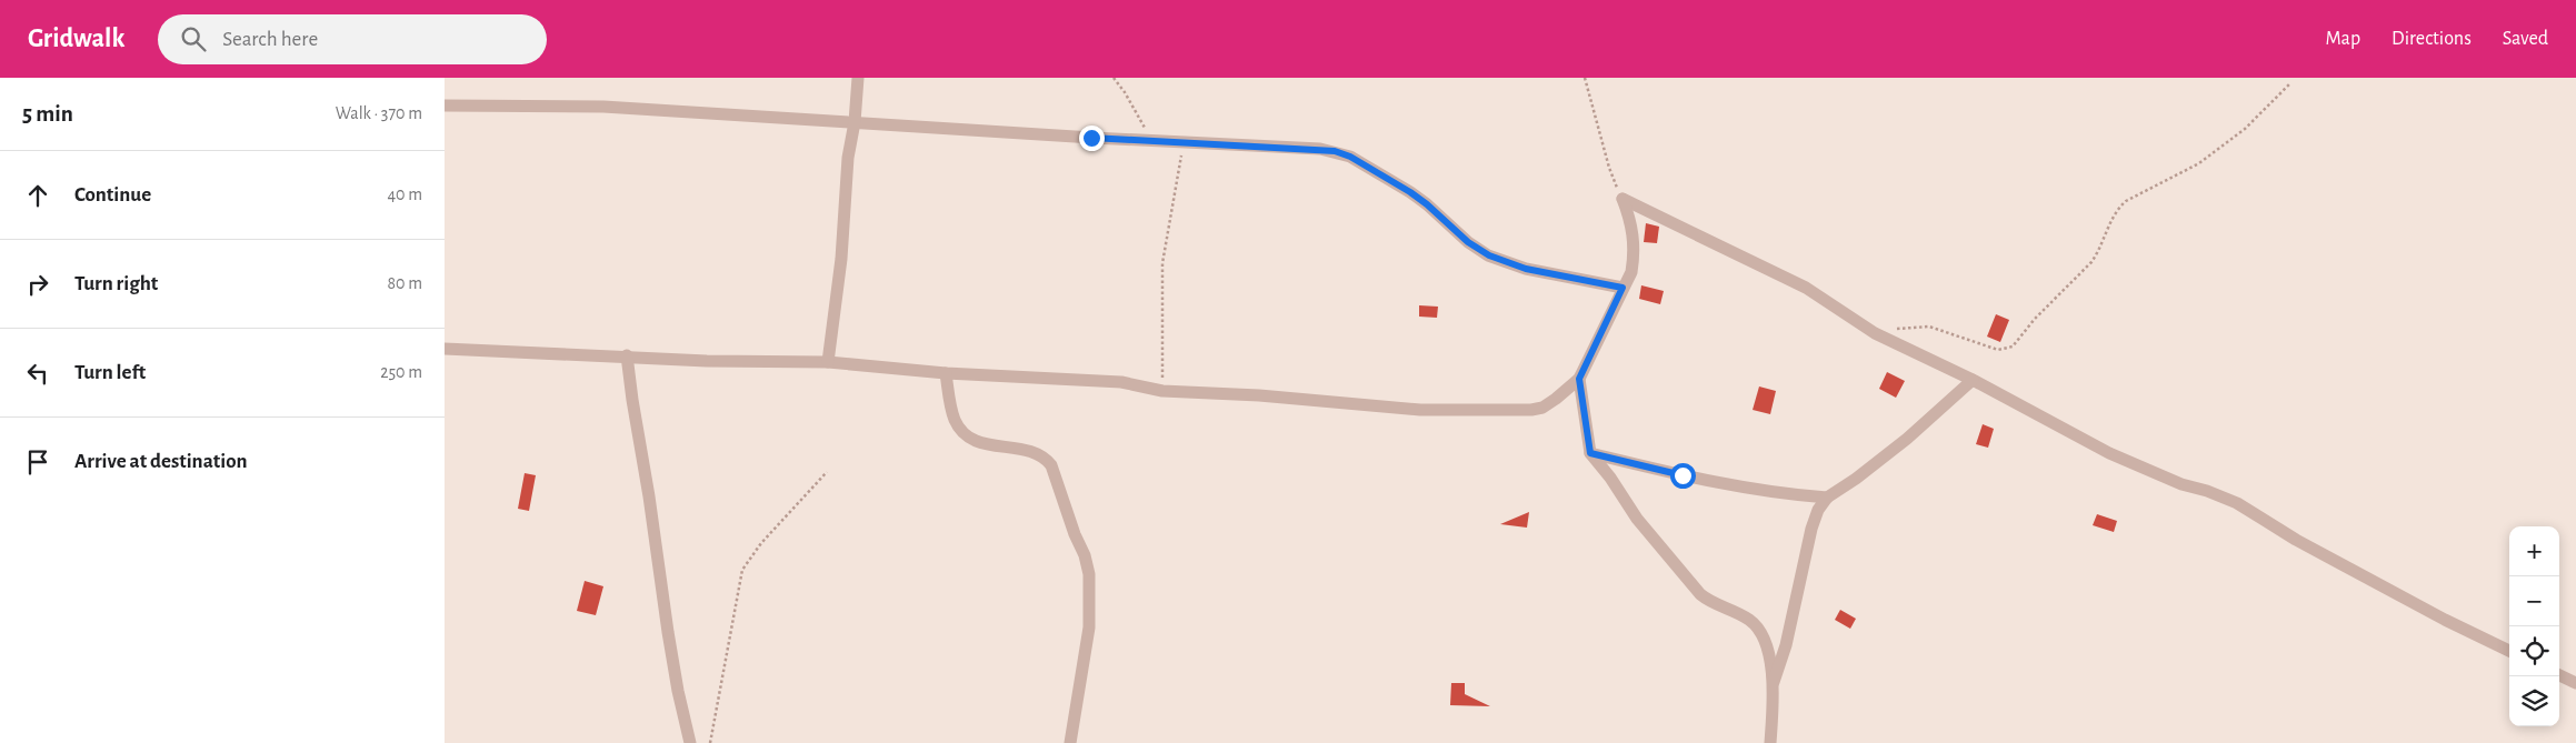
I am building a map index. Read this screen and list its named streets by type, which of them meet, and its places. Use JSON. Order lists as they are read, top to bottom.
{
  "page": {
    "header": "Gridwalk",
    "search": "Search here",
    "nav": ["Map", "Directions", "Saved"],
    "heading": ["5 min", "Walk · 370 m"],
    "list": [
      ["Continue", "40 m"],
      ["Turn right", "80 m"],
      ["Turn left", "250 m"],
      "Arrive at destination"
    ],
    "map_buttons": ["+", "−"]
  }
}
